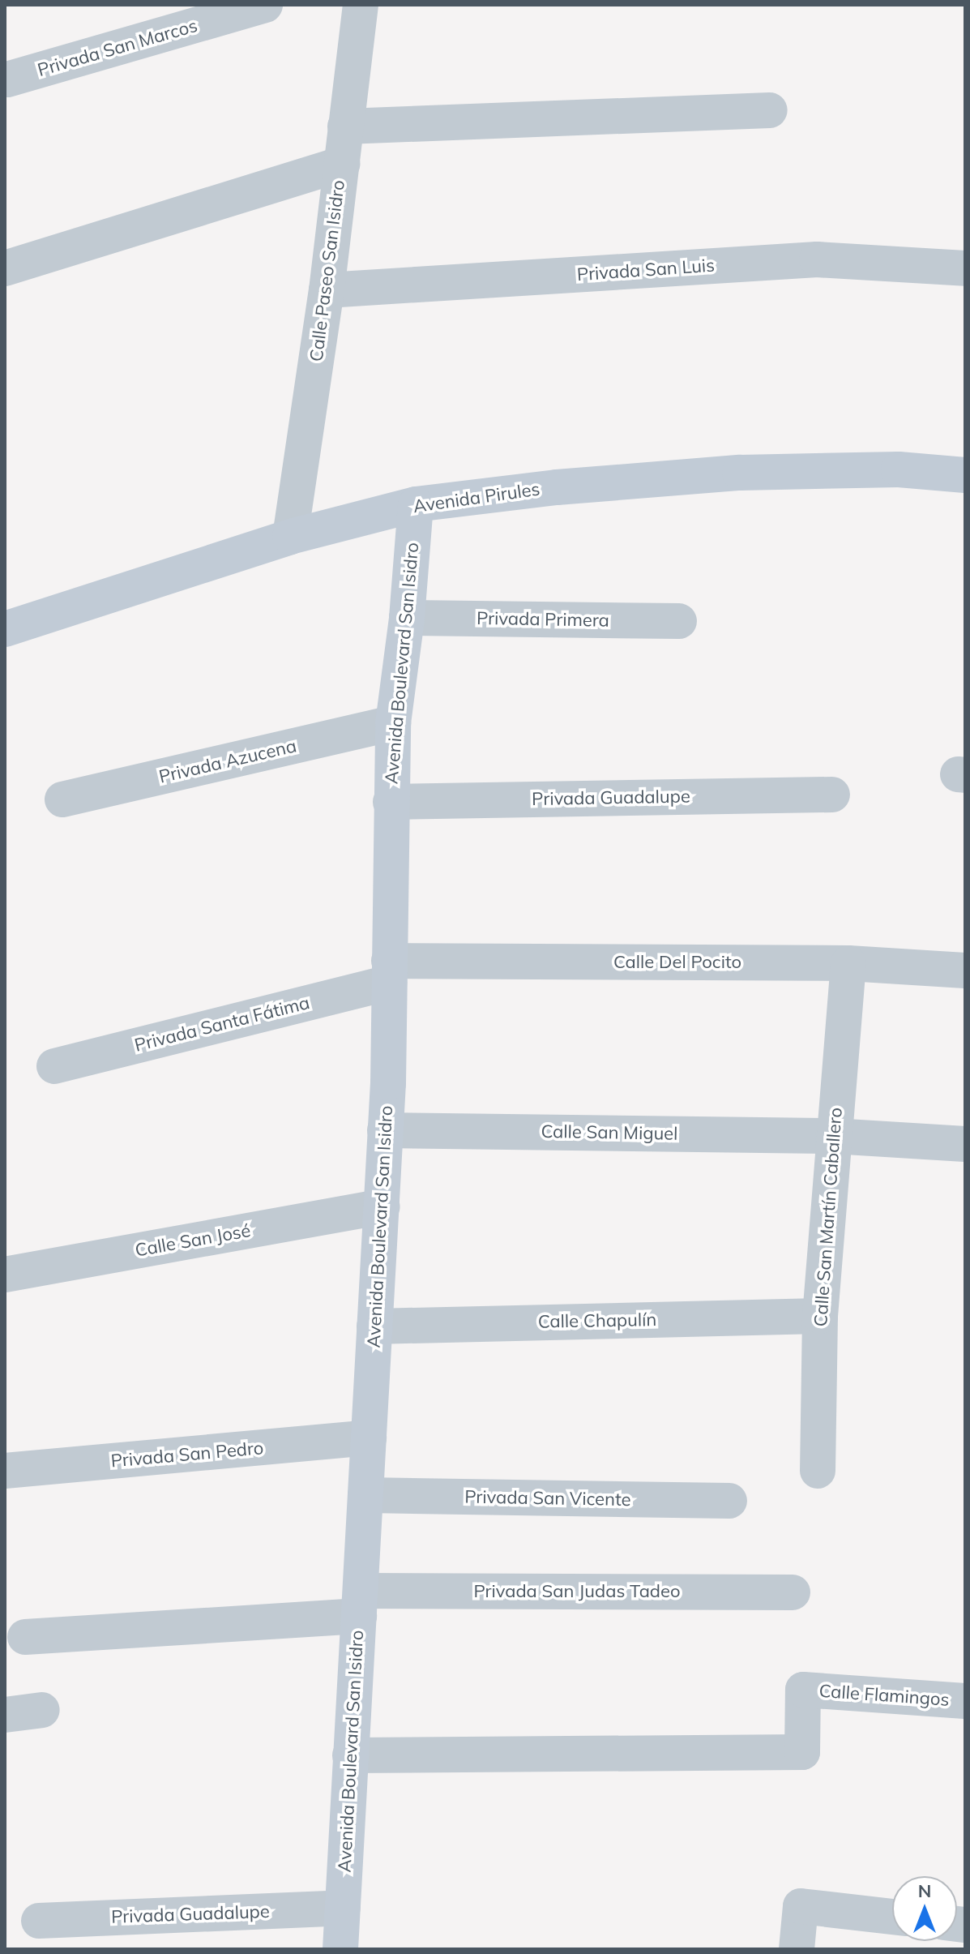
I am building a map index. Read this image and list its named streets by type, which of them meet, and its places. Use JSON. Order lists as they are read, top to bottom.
{
  "streets": {
    "main road": ["Avenida Pirules", "Avenida Boulevard San Isidro"],
    "street": [
      "Privada San Marcos",
      "Privada San Luis",
      "Calle Paseo San Isidro",
      "Privada Primera",
      "Privada Azucena",
      "Privada Guadalupe",
      "Calle Del Pocito",
      "Privada Santa Fátima",
      "Calle San Miguel",
      "Calle San Martín Caballero",
      "Calle San José",
      "Calle Chapulín",
      "Privada San Pedro",
      "Privada San Vicente",
      "Privada San Judas Tadeo",
      "Calle Flamingos"
    ]
  },
  "crossings": [
    ["Privada San Luis", "Calle Paseo San Isidro"],
    ["Calle Paseo San Isidro", "Avenida Pirules"],
    ["Avenida Pirules", "Avenida Boulevard San Isidro"],
    ["Privada Primera", "Avenida Boulevard San Isidro"],
    ["Avenida Boulevard San Isidro", "Privada Azucena"],
    ["Avenida Boulevard San Isidro", "Privada Guadalupe"],
    ["Avenida Boulevard San Isidro", "Calle Del Pocito"],
    ["Avenida Boulevard San Isidro", "Privada Santa Fátima"],
    ["Avenida Boulevard San Isidro", "Calle San Miguel"],
    ["Avenida Boulevard San Isidro", "Calle San José"],
    ["Avenida Boulevard San Isidro", "Calle Chapulín"],
    ["Avenida Boulevard San Isidro", "Privada San Pedro"],
    ["Avenida Boulevard San Isidro", "Privada San Vicente"],
    ["Avenida Boulevard San Isidro", "Privada San Judas Tadeo"],
    ["Avenida Boulevard San Isidro", "Calle Flamingos"],
    ["Calle Del Pocito", "Privada Santa Fátima"],
    ["Calle Del Pocito", "Calle San Martín Caballero"],
    ["Calle San Miguel", "Calle San Martín Caballero"],
    ["Calle San Martín Caballero", "Calle Chapulín"]
  ],
  "north": "top"
}
